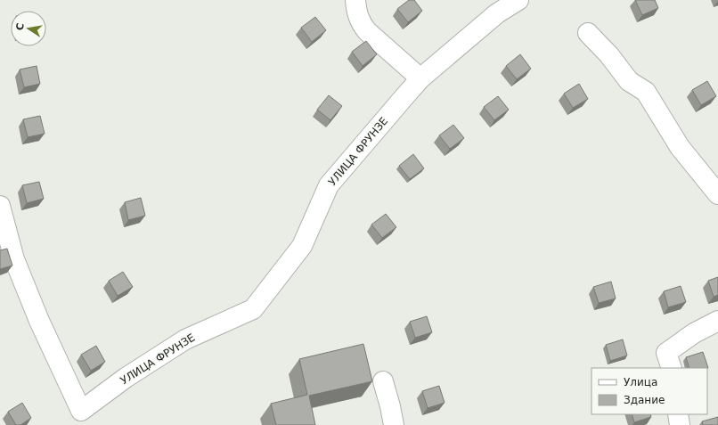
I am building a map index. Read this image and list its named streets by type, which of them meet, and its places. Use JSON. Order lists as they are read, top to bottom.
{
  "streets": {
    "street": ["УЛИЦА ФРУНЗЕ"]
  },
  "legend": ["Улица", "Здание"],
  "north": "left"
}
